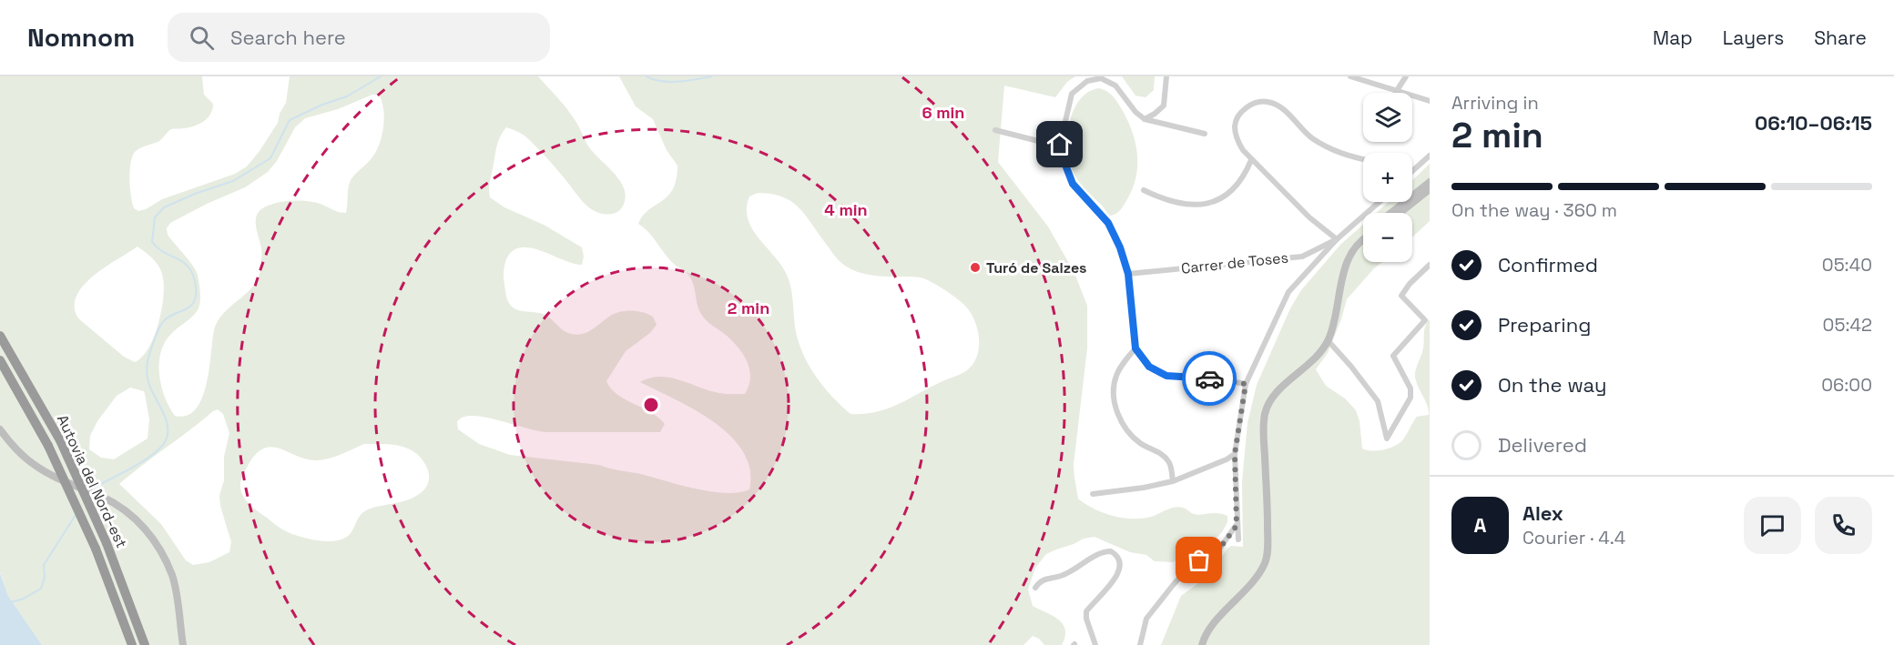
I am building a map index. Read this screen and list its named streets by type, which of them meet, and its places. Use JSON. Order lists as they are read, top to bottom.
{
  "streets": {
    "highway": ["Autovia del Nord-est"],
    "street": ["Carrer de Toses"]
  },
  "places": ["Turó de Salzes"],
  "page": {
    "header": "Nomnom",
    "search": "Search here",
    "nav": ["Map", "Layers", "Share"],
    "heading": ["2 min", "Arriving in", "06:10–06:15"],
    "panel": ["Alex", "Courier · 4.4"],
    "map_buttons": ["+", "−"],
    "bar": "On the way · 360 m",
    "list": [
      ["Confirmed", "05:40"],
      ["Preparing", "05:42"],
      ["On the way", "06:00"],
      "Delivered"
    ],
    "round": "A"
  },
  "rings": ["6 min", "4 min", "2 min"]
}
